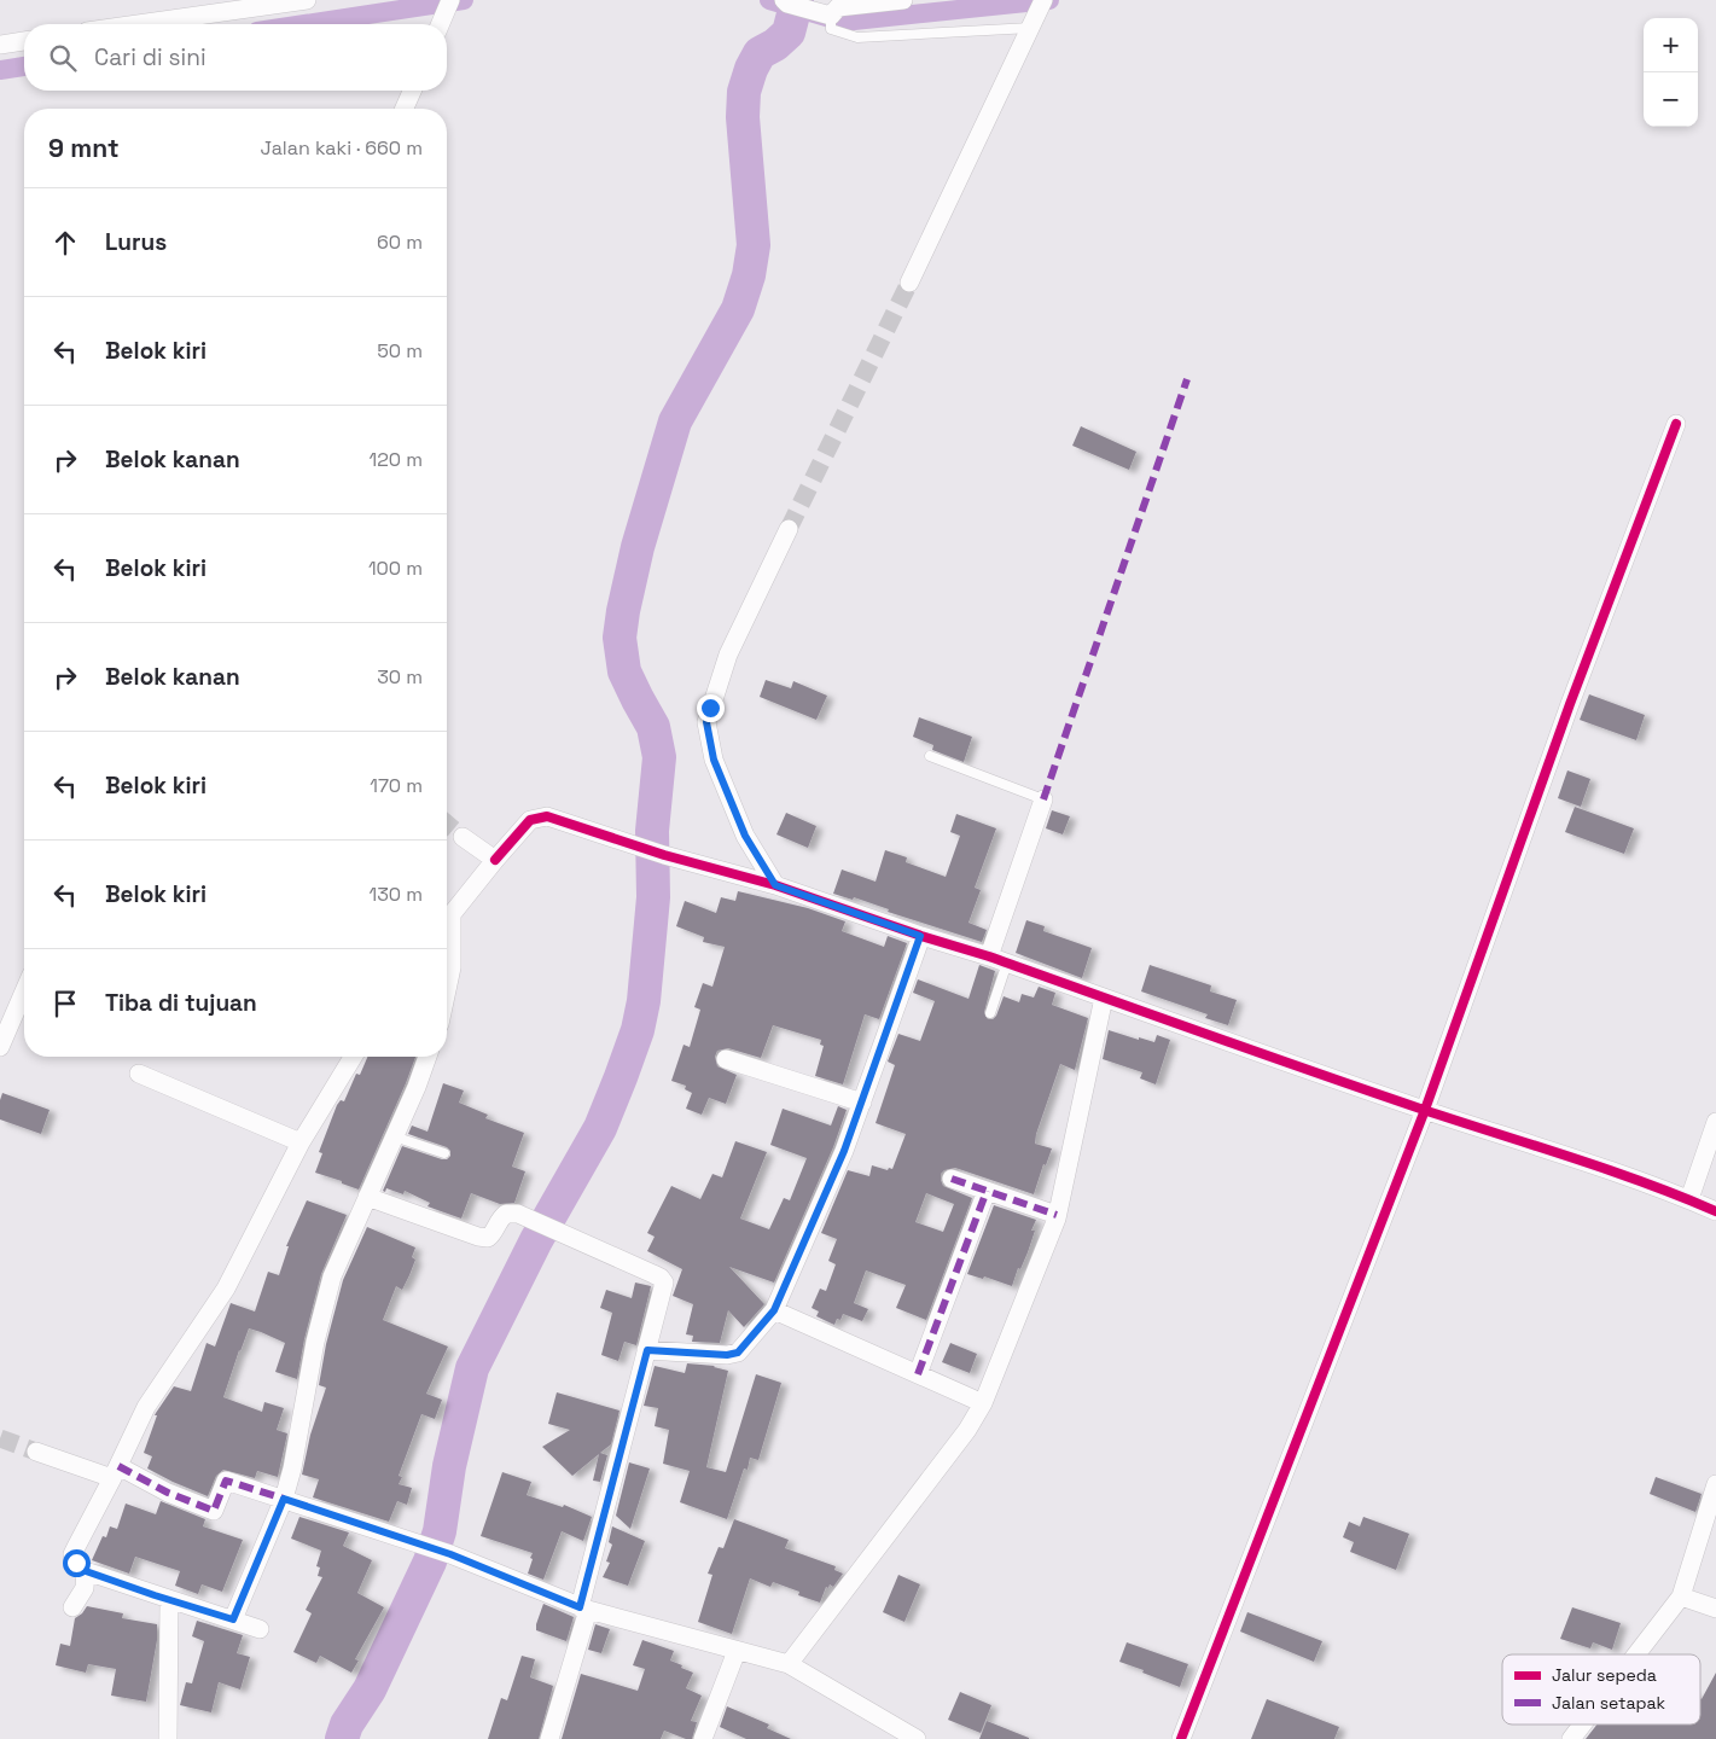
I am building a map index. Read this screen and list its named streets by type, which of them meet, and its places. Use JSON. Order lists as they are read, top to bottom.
{
  "legend": ["Jalur sepeda", "Jalan setapak"],
  "page": {
    "map_buttons": ["+", "−"],
    "search": "Cari di sini",
    "heading": ["9 mnt", "Jalan kaki · 660 m"],
    "list": [
      ["Lurus", "60 m"],
      ["Belok kiri", "50 m"],
      ["Belok kanan", "120 m"],
      ["Belok kiri", "100 m"],
      ["Belok kanan", "30 m"],
      ["Belok kiri", "170 m"],
      ["Belok kiri", "130 m"],
      "Tiba di tujuan"
    ]
  }
}
